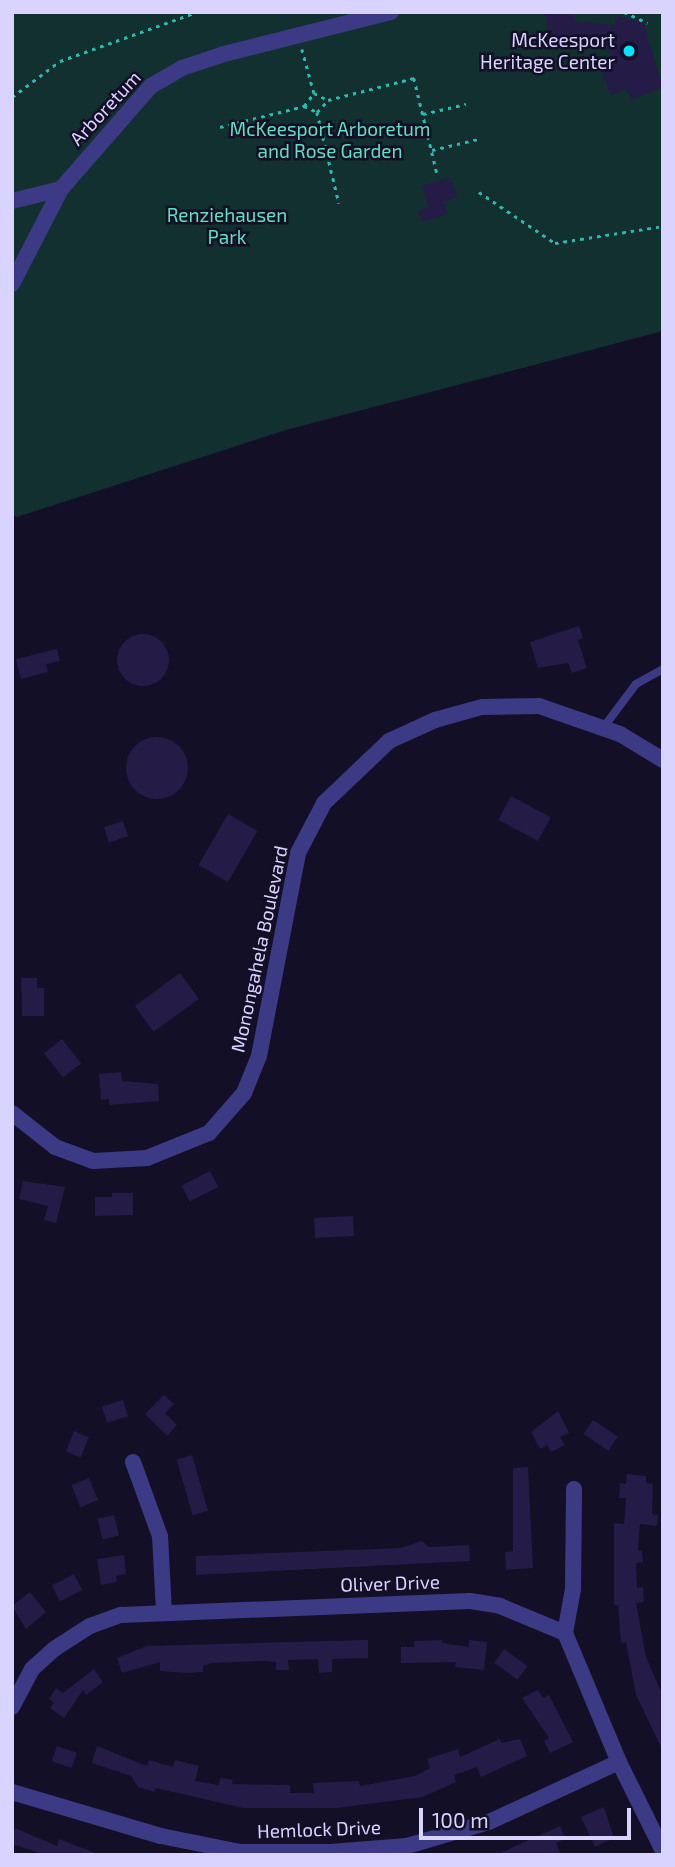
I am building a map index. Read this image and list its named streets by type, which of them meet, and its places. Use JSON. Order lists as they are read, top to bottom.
{
  "streets": {
    "street": [
      "Arboretum",
      "Monongahela Boulevard",
      "Oliver Drive",
      "Hemlock Drive"
    ]
  },
  "parks": ["McKeesport Arboretum and Rose Garden", "Renziehausen Park"],
  "places": ["McKeesport Heritage Center"],
  "scale_bar": "100 m"
}
